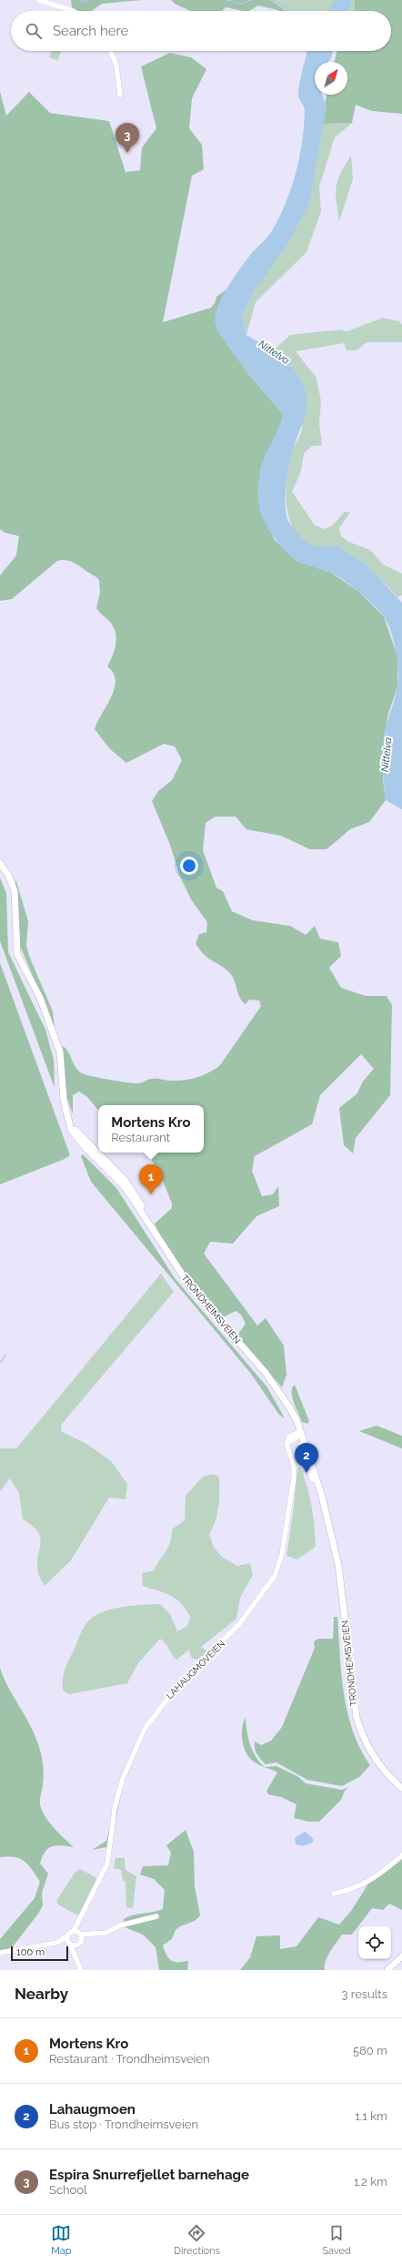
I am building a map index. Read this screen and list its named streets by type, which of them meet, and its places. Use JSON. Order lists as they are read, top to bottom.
{
  "streets": {
    "main road": ["TRONDHEIMSVEIEN"],
    "street": ["LAHAUGMOVEIEN"]
  },
  "crossings": [
    ["TRONDHEIMSVEIEN", "LAHAUGMOVEIEN"]
  ],
  "water": ["Nittelva"],
  "scale_bar": "100 m",
  "north": "top right",
  "page": {
    "search": "Search here",
    "pins": ["3", "1", "2"],
    "popup": ["Mortens Kro", "Restaurant"],
    "scale": "100 m",
    "heading": ["Nearby", "3 results"],
    "list": [
      {
        "mark": "1",
        "name": "Mortens Kro",
        "note": "Restaurant · Trondheimsveien",
        "value": "580 m"
      },
      {
        "mark": "2",
        "name": "Lahaugmoen",
        "note": "Bus stop · Trondheimsveien",
        "value": "1.1 km"
      },
      {
        "mark": "3",
        "name": "Espira Snurrefjellet barnehage",
        "note": "School",
        "value": "1.2 km"
      }
    ],
    "nav": ["Map", "Directions", "Saved"]
  }
}
